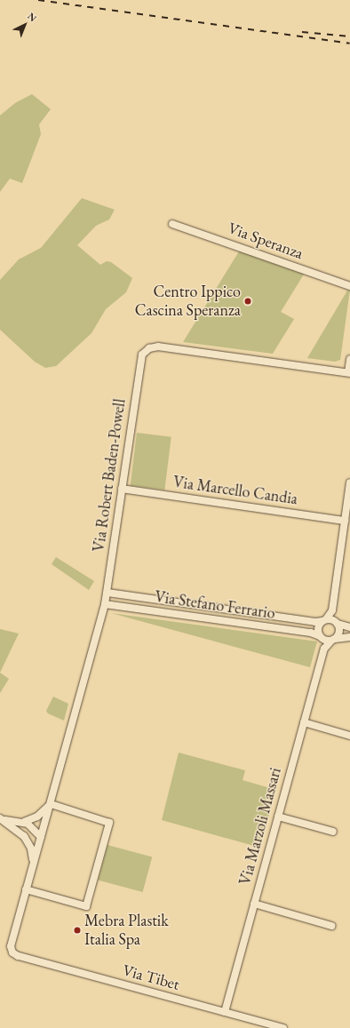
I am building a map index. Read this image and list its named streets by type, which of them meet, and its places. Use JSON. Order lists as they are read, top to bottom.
{
  "streets": {
    "street": [
      "Via Speranza",
      "Via Robert Baden-Powell",
      "Via Marcello Candia",
      "Via Stefano Ferrario",
      "Via Marzoli Massari",
      "Via Tibet"
    ]
  },
  "crossings": [
    ["Via Robert Baden-Powell", "Via Marcello Candia"],
    ["Via Robert Baden-Powell", "Via Stefano Ferrario"],
    ["Via Robert Baden-Powell", "Via Tibet"],
    ["Via Stefano Ferrario", "Via Marzoli Massari"],
    ["Via Marzoli Massari", "Via Tibet"]
  ],
  "places": ["Centro Ippico Cascina Speranza", "Mebra Plastik Italia Spa"],
  "north": "top right"
}
